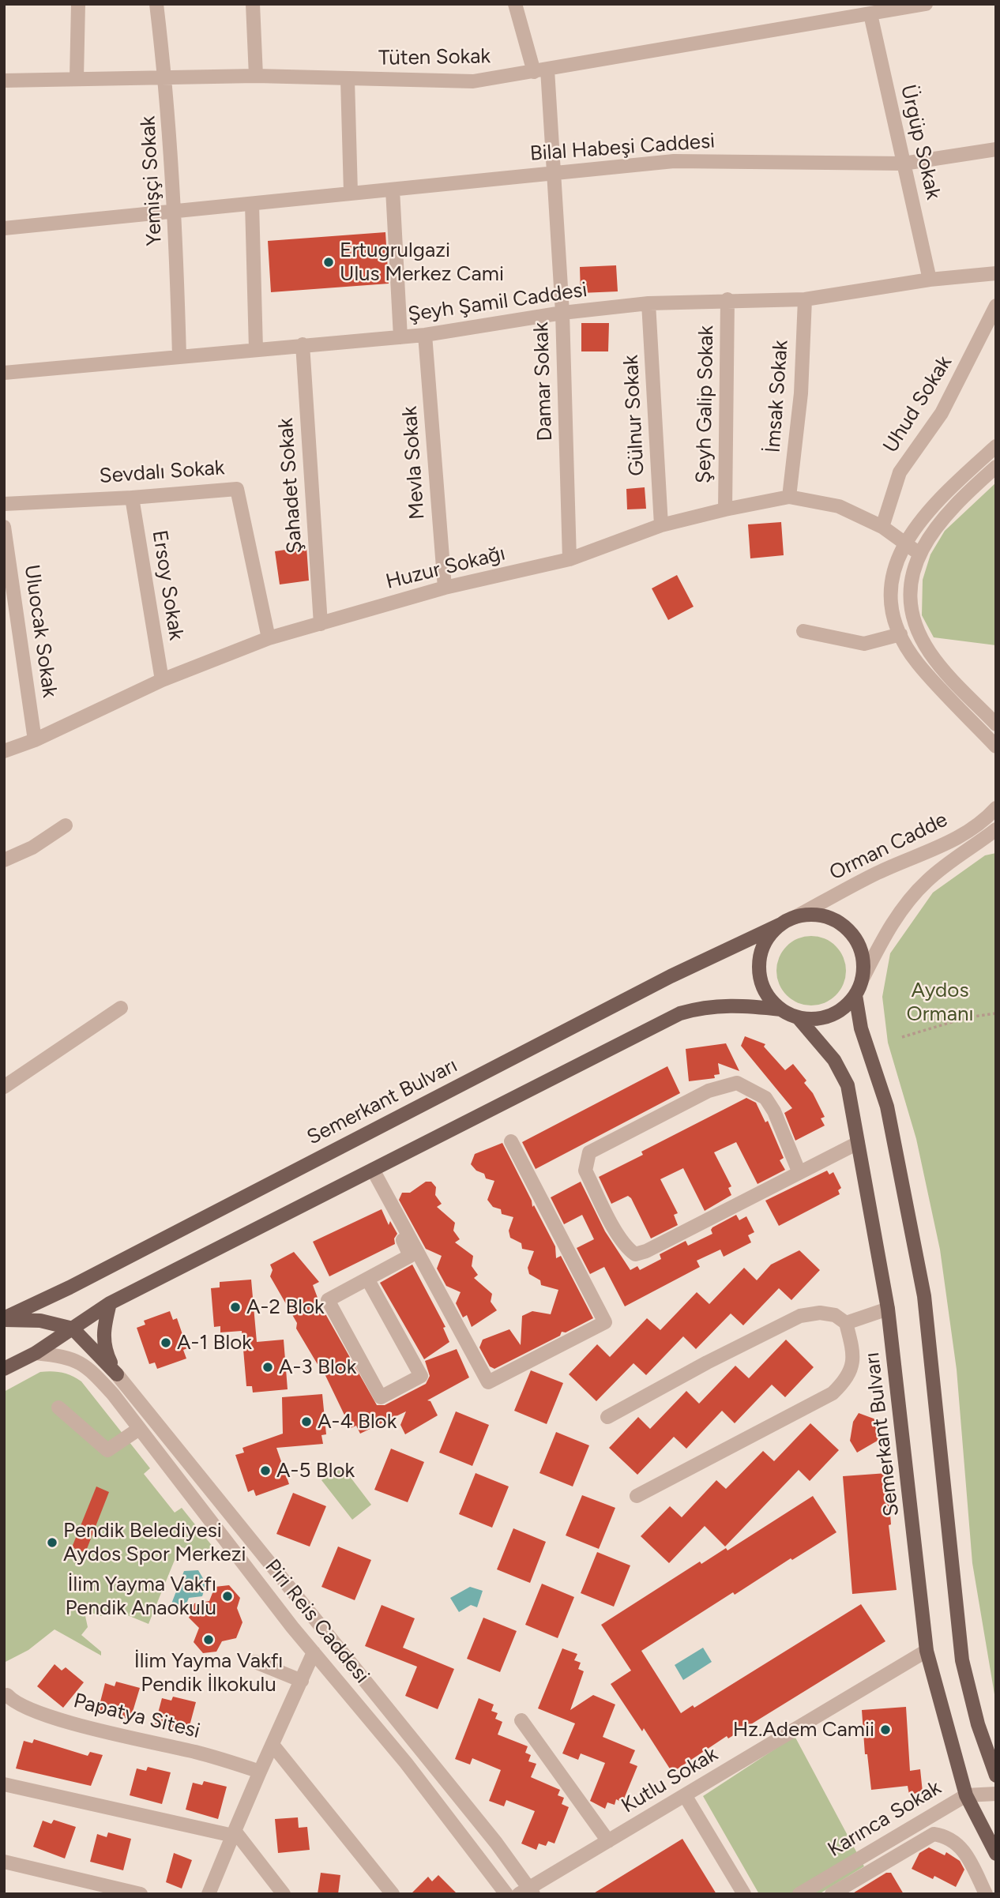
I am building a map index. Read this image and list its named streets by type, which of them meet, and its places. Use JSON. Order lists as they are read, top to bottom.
{
  "streets": {
    "main road": ["Semerkant Bulvarı"],
    "street": [
      "Tüten Sokak",
      "Ürgüp Sokak",
      "Bilal Habeşi Caddesi",
      "Yemişçi Sokak",
      "Şeyh Şamil Caddesi",
      "Damar Sokak",
      "İmsak Sokak",
      "Şeyh Galip Sokak",
      "Uhud Sokak",
      "Gülnur Sokak",
      "Mevla Sokak",
      "Sevdalı Sokak",
      "Şahadet Sokak",
      "Huzur Sokağı",
      "Ersoy Sokak",
      "Uluocak Sokak",
      "Orman Cadde",
      "Piri Reis Caddesi",
      "Papatya Sitesi",
      "Kutlu Sokak",
      "Karınca Sokak"
    ]
  },
  "crossings": [
    ["Tüten Sokak", "Ürgüp Sokak"],
    ["Tüten Sokak", "Yemişçi Sokak"],
    ["Tüten Sokak", "Damar Sokak"],
    ["Ürgüp Sokak", "Bilal Habeşi Caddesi"],
    ["Ürgüp Sokak", "Şeyh Şamil Caddesi"],
    ["Bilal Habeşi Caddesi", "Yemişçi Sokak"],
    ["Bilal Habeşi Caddesi", "Damar Sokak"],
    ["Yemişçi Sokak", "Şeyh Şamil Caddesi"],
    ["Şeyh Şamil Caddesi", "Damar Sokak"],
    ["Şeyh Şamil Caddesi", "İmsak Sokak"],
    ["Şeyh Şamil Caddesi", "Şeyh Galip Sokak"],
    ["Şeyh Şamil Caddesi", "Gülnur Sokak"],
    ["Şeyh Şamil Caddesi", "Mevla Sokak"],
    ["Şeyh Şamil Caddesi", "Şahadet Sokak"],
    ["Damar Sokak", "Huzur Sokağı"],
    ["İmsak Sokak", "Huzur Sokağı"],
    ["Şeyh Galip Sokak", "Huzur Sokağı"],
    ["Uhud Sokak", "Huzur Sokağı"],
    ["Gülnur Sokak", "Huzur Sokağı"],
    ["Mevla Sokak", "Huzur Sokağı"],
    ["Sevdalı Sokak", "Huzur Sokağı"],
    ["Sevdalı Sokak", "Ersoy Sokak"],
    ["Şahadet Sokak", "Huzur Sokağı"],
    ["Huzur Sokağı", "Ersoy Sokak"],
    ["Huzur Sokağı", "Uluocak Sokak"],
    ["Orman Cadde", "Semerkant Bulvarı"],
    ["Semerkant Bulvarı", "Kutlu Sokak"],
    ["Semerkant Bulvarı", "Karınca Sokak"],
    ["Piri Reis Caddesi", "Kutlu Sokak"]
  ],
  "parks": ["Aydos Ormanı"],
  "places": [
    "Ertugrulgazi Ulus Merkez Cami",
    "A-2 Blok",
    "A-1 Blok",
    "A-3 Blok",
    "A-4 Blok",
    "A-5 Blok",
    "Pendik Belediyesi Aydos Spor Merkezi",
    "İlim Yayma Vakfı Pendik Anaokulu",
    "İlim Yayma Vakfı Pendik İlkokulu",
    "Hz.Adem Camii"
  ]
}
